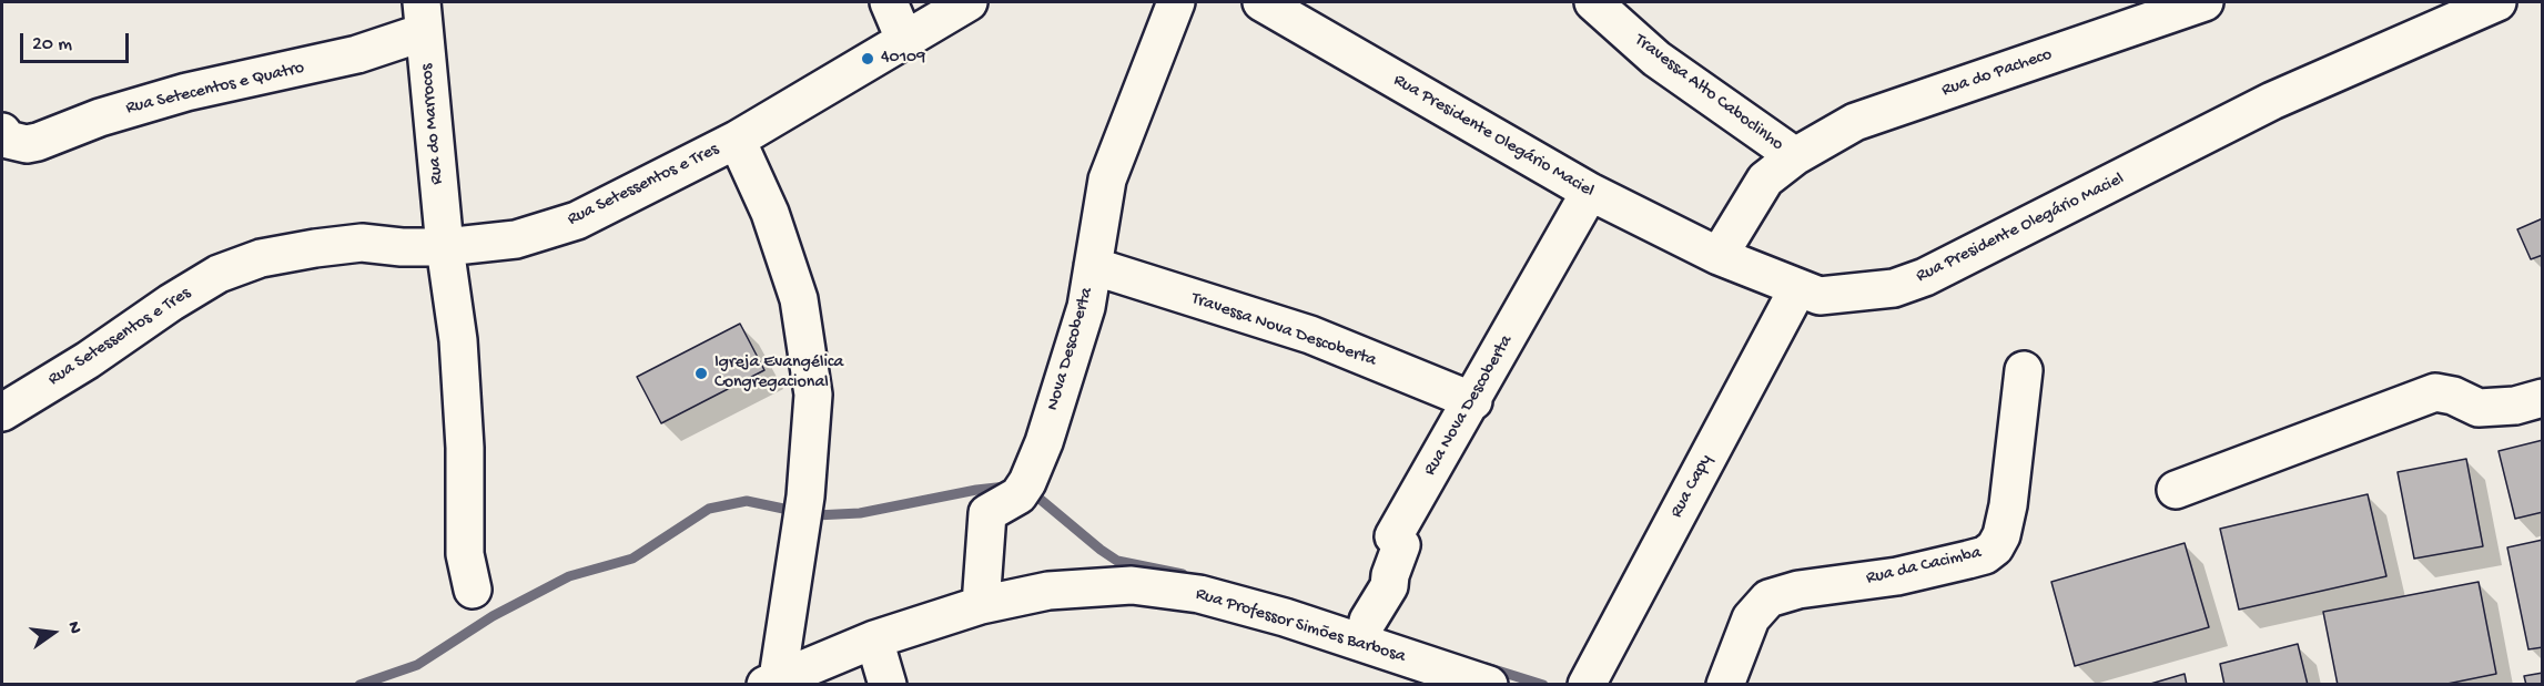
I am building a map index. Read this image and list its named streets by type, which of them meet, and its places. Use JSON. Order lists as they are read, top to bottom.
{
  "streets": {
    "street": [
      "Rua do Pacheco",
      "Rua Setecentos e Quatro",
      "Travessa Alto Caboclinho",
      "Rua do Marrocos",
      "Rua Presidente Olegário Maciel",
      "Rua Setessentos e Tres",
      "Travessa Nova Descoberta",
      "Nova Descoberta",
      "Rua Nova Descoberta",
      "Rua Capy",
      "Rua da Cacimba",
      "Rua Professor Simões Barbosa"
    ]
  },
  "crossings": [
    ["Rua do Pacheco", "Travessa Alto Caboclinho"],
    ["Rua do Pacheco", "Rua Presidente Olegário Maciel"],
    ["Rua Setecentos e Quatro", "Rua do Marrocos"],
    ["Rua do Marrocos", "Rua Setessentos e Tres"],
    ["Rua Presidente Olegário Maciel", "Rua Nova Descoberta"],
    ["Rua Presidente Olegário Maciel", "Rua Capy"],
    ["Travessa Nova Descoberta", "Nova Descoberta"],
    ["Travessa Nova Descoberta", "Rua Nova Descoberta"],
    ["Nova Descoberta", "Rua Professor Simões Barbosa"]
  ],
  "places": ["40109", "Igreja Evangélica Congregacional"],
  "scale_bar": "20 m",
  "north": "right"
}
